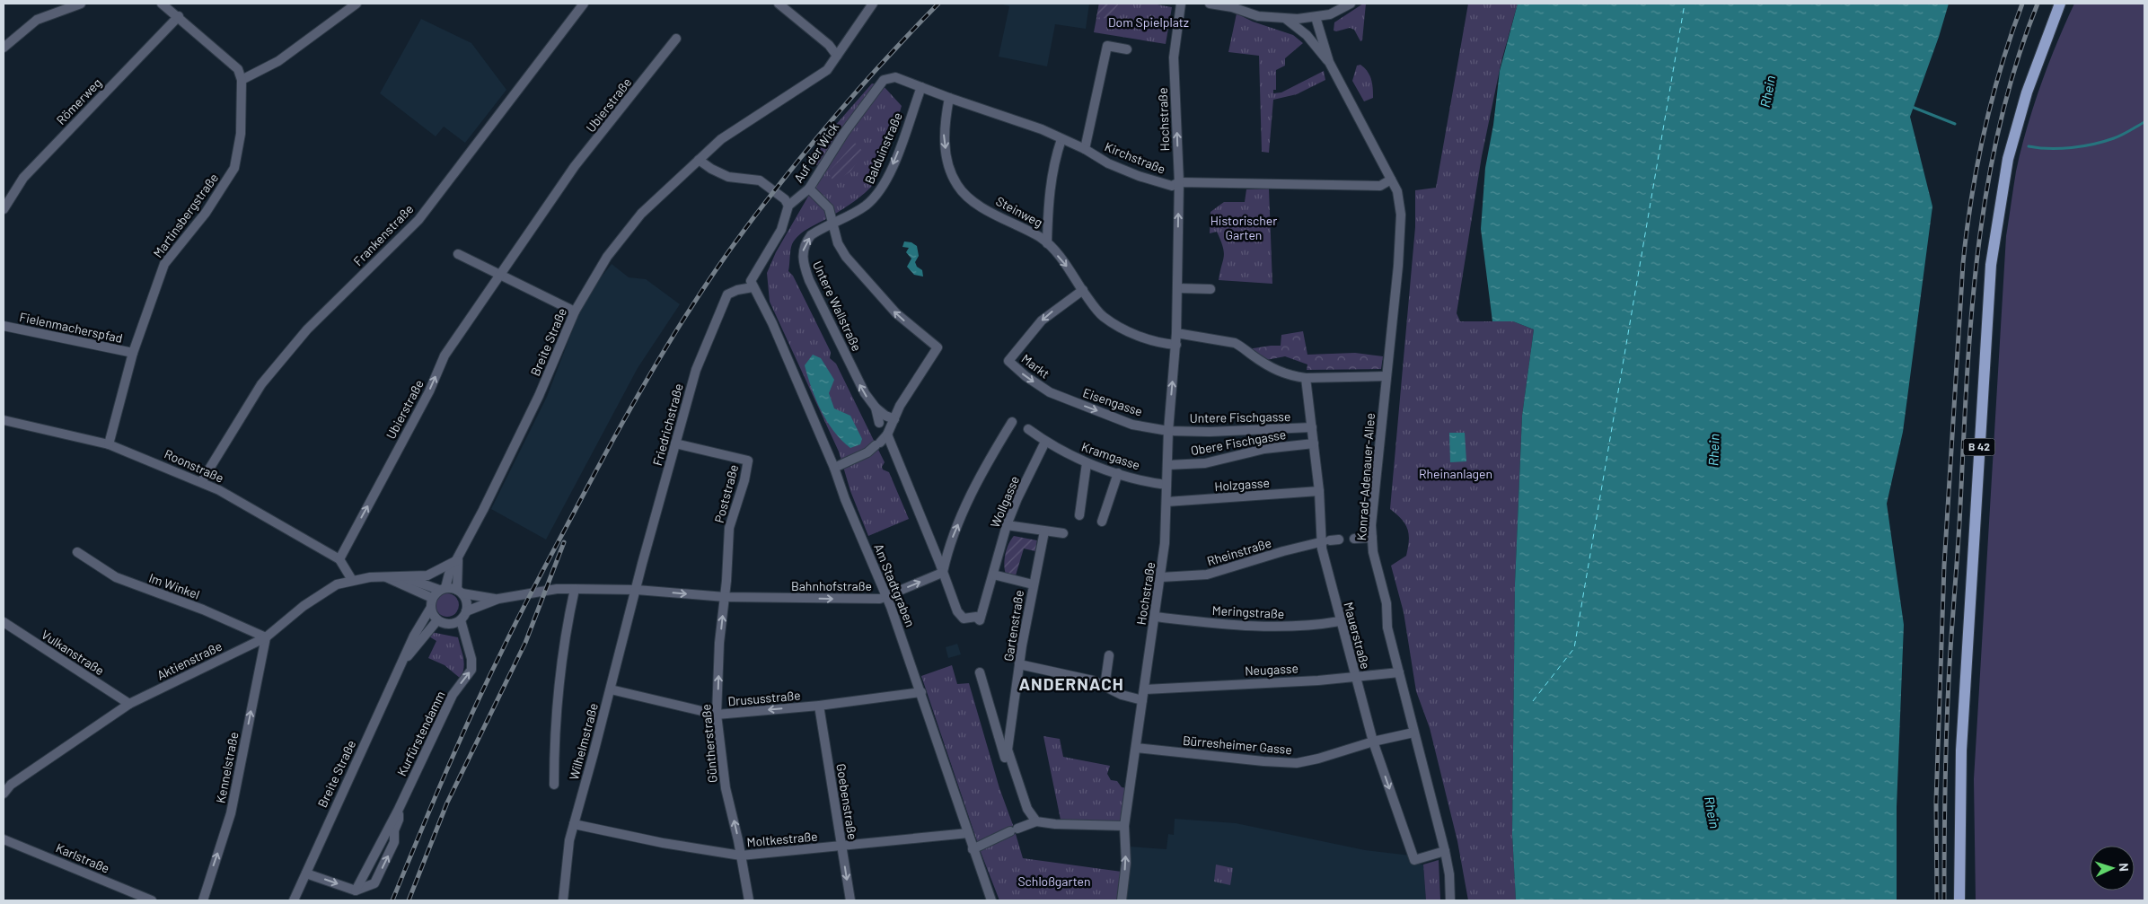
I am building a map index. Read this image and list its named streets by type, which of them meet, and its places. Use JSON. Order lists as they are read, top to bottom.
{
  "streets": {
    "main road": ["B 42"],
    "street": [
      "Römerweg",
      "Ubierstraße",
      "Hochstraße",
      "Balduinstraße",
      "Auf der Wick",
      "Kirchstraße",
      "Steinweg",
      "Martinsbergstraße",
      "Frankenstraße",
      "Untere Wallstraße",
      "Fielenmacherspfad",
      "Breite Straße",
      "Markt",
      "Eisengasse",
      "Untere Fischgasse",
      "Friedrichstraße",
      "Obere Fischgasse",
      "Kramgasse",
      "Roonstraße",
      "Konrad-Adenauer-Allee",
      "Holzgasse",
      "Poststraße",
      "Wollgasse",
      "Rheinstraße",
      "Am Stadtgraben",
      "Im Winkel",
      "Bahnhofstraße",
      "Meringstraße",
      "Gartenstraße",
      "Mauerstraße",
      "Vulkanstraße",
      "Aktienstraße",
      "Neugasse",
      "Drususstraße",
      "Kurfürstendamm",
      "Wilhelmstraße",
      "Güntherstraße",
      "Bürresheimer Gasse",
      "Kennelstraße",
      "Goebenstraße",
      "Moltkestraße",
      "Karlstraße"
    ]
  },
  "crossings": [
    ["Ubierstraße", "Roonstraße"],
    ["Hochstraße", "Kirchstraße"],
    ["Hochstraße", "Steinweg"],
    ["Hochstraße", "Eisengasse"],
    ["Hochstraße", "Untere Fischgasse"],
    ["Hochstraße", "Obere Fischgasse"],
    ["Hochstraße", "Kramgasse"],
    ["Hochstraße", "Holzgasse"],
    ["Hochstraße", "Rheinstraße"],
    ["Hochstraße", "Meringstraße"],
    ["Hochstraße", "Neugasse"],
    ["Hochstraße", "Bürresheimer Gasse"],
    ["Balduinstraße", "Kirchstraße"],
    ["Balduinstraße", "Untere Wallstraße"],
    ["Auf der Wick", "Kirchstraße"],
    ["Kirchstraße", "Steinweg"],
    ["Kirchstraße", "Konrad-Adenauer-Allee"],
    ["Steinweg", "Markt"],
    ["Martinsbergstraße", "Fielenmacherspfad"],
    ["Martinsbergstraße", "Roonstraße"],
    ["Frankenstraße", "Roonstraße"],
    ["Breite Straße", "Bahnhofstraße"],
    ["Breite Straße", "Aktienstraße"],
    ["Breite Straße", "Kurfürstendamm"],
    ["Markt", "Eisengasse"],
    ["Eisengasse", "Untere Fischgasse"],
    ["Untere Fischgasse", "Mauerstraße"],
    ["Friedrichstraße", "Poststraße"],
    ["Friedrichstraße", "Am Stadtgraben"],
    ["Friedrichstraße", "Bahnhofstraße"],
    ["Friedrichstraße", "Wilhelmstraße"],
    ["Obere Fischgasse", "Mauerstraße"],
    ["Kramgasse", "Wollgasse"],
    ["Roonstraße", "Aktienstraße"],
    ["Konrad-Adenauer-Allee", "Mauerstraße"],
    ["Konrad-Adenauer-Allee", "Neugasse"],
    ["Konrad-Adenauer-Allee", "Bürresheimer Gasse"],
    ["Holzgasse", "Mauerstraße"],
    ["Poststraße", "Güntherstraße"],
    ["Wollgasse", "Bahnhofstraße"],
    ["Rheinstraße", "Mauerstraße"],
    ["Am Stadtgraben", "Bahnhofstraße"],
    ["Am Stadtgraben", "Drususstraße"],
    ["Am Stadtgraben", "Moltkestraße"],
    ["Im Winkel", "Aktienstraße"],
    ["Im Winkel", "Kennelstraße"],
    ["Bahnhofstraße", "Aktienstraße"],
    ["Bahnhofstraße", "Kurfürstendamm"],
    ["Bahnhofstraße", "Wilhelmstraße"],
    ["Bahnhofstraße", "Güntherstraße"],
    ["Meringstraße", "Mauerstraße"],
    ["Mauerstraße", "Neugasse"],
    ["Mauerstraße", "Bürresheimer Gasse"],
    ["Vulkanstraße", "Aktienstraße"],
    ["Aktienstraße", "Kurfürstendamm"],
    ["Aktienstraße", "Kennelstraße"],
    ["Drususstraße", "Wilhelmstraße"],
    ["Drususstraße", "Güntherstraße"],
    ["Drususstraße", "Goebenstraße"],
    ["Wilhelmstraße", "Moltkestraße"],
    ["Güntherstraße", "Moltkestraße"],
    ["Goebenstraße", "Moltkestraße"]
  ],
  "one_way": [
    "Ubierstraße",
    "Hochstraße",
    "Balduinstraße",
    "Steinweg",
    "Untere Wallstraße",
    "Eisengasse",
    "Bahnhofstraße",
    "Güntherstraße",
    "Kennelstraße"
  ],
  "districts": ["ANDERNACH"],
  "water": ["Rhein"],
  "parks": [
    "Dom Spielplatz",
    "Historischer Garten",
    "Rheinanlagen",
    "Schloßgarten"
  ],
  "north": "right"
}
